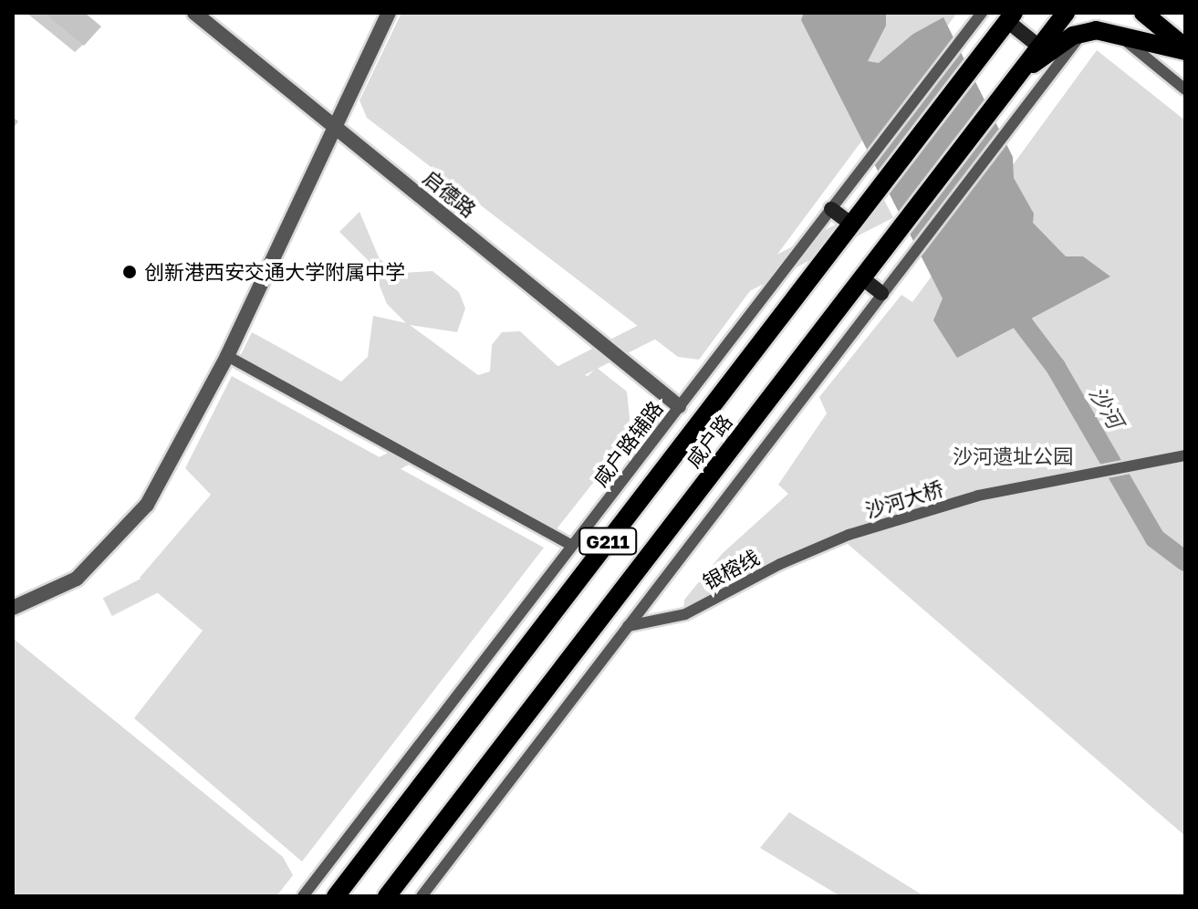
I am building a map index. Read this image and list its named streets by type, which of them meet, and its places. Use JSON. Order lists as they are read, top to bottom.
{
  "streets": {
    "main road": ["咸户路", "G211"],
    "street": [
      "启德路",
      "咸户路辅路",
      "沙河大桥",
      "银榕线"
    ]
  },
  "crossings": [
    ["启德路", "咸户路辅路"],
    ["沙河大桥", "银榕线"]
  ],
  "water": ["沙河"],
  "parks": ["沙河遗址公园"],
  "places": ["创新港西安交通大学附属中学"]
}
